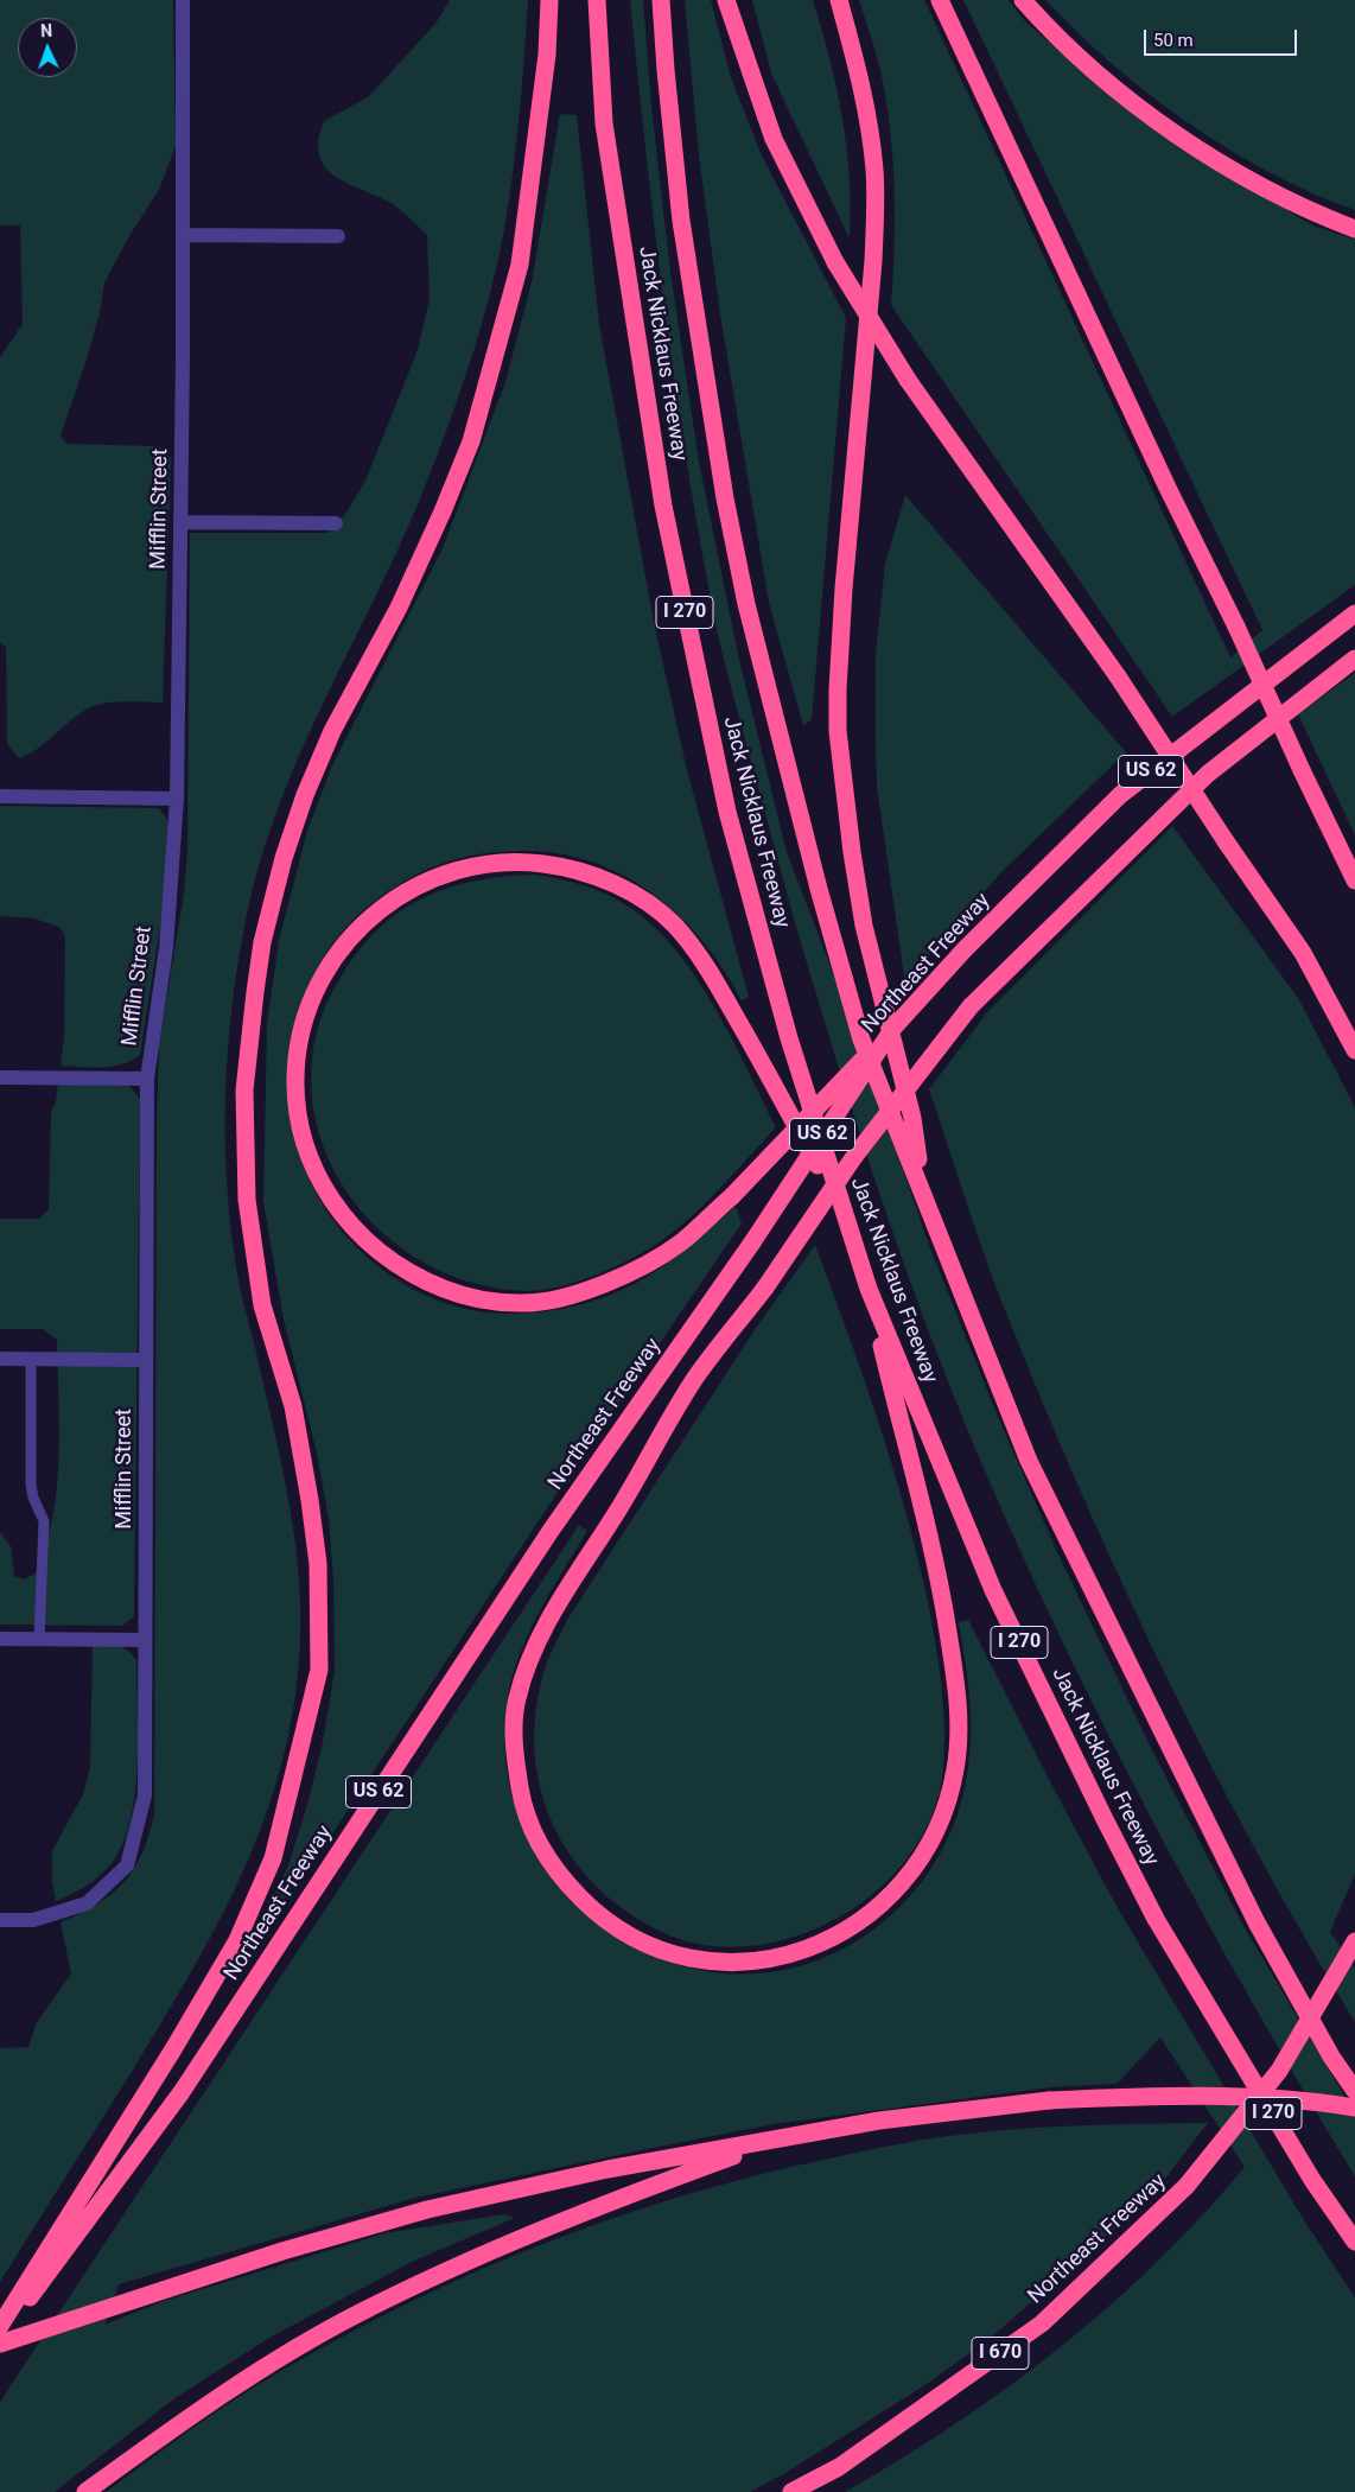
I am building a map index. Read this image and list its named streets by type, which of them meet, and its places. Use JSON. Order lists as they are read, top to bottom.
{
  "streets": {
    "highway": [
      "Jack Nicklaus Freeway",
      "I 270",
      "US 62",
      "Northeast Freeway",
      "I 670"
    ],
    "street": ["Mifflin Street"]
  },
  "scale_bar": "50 m",
  "north": "top"
}
